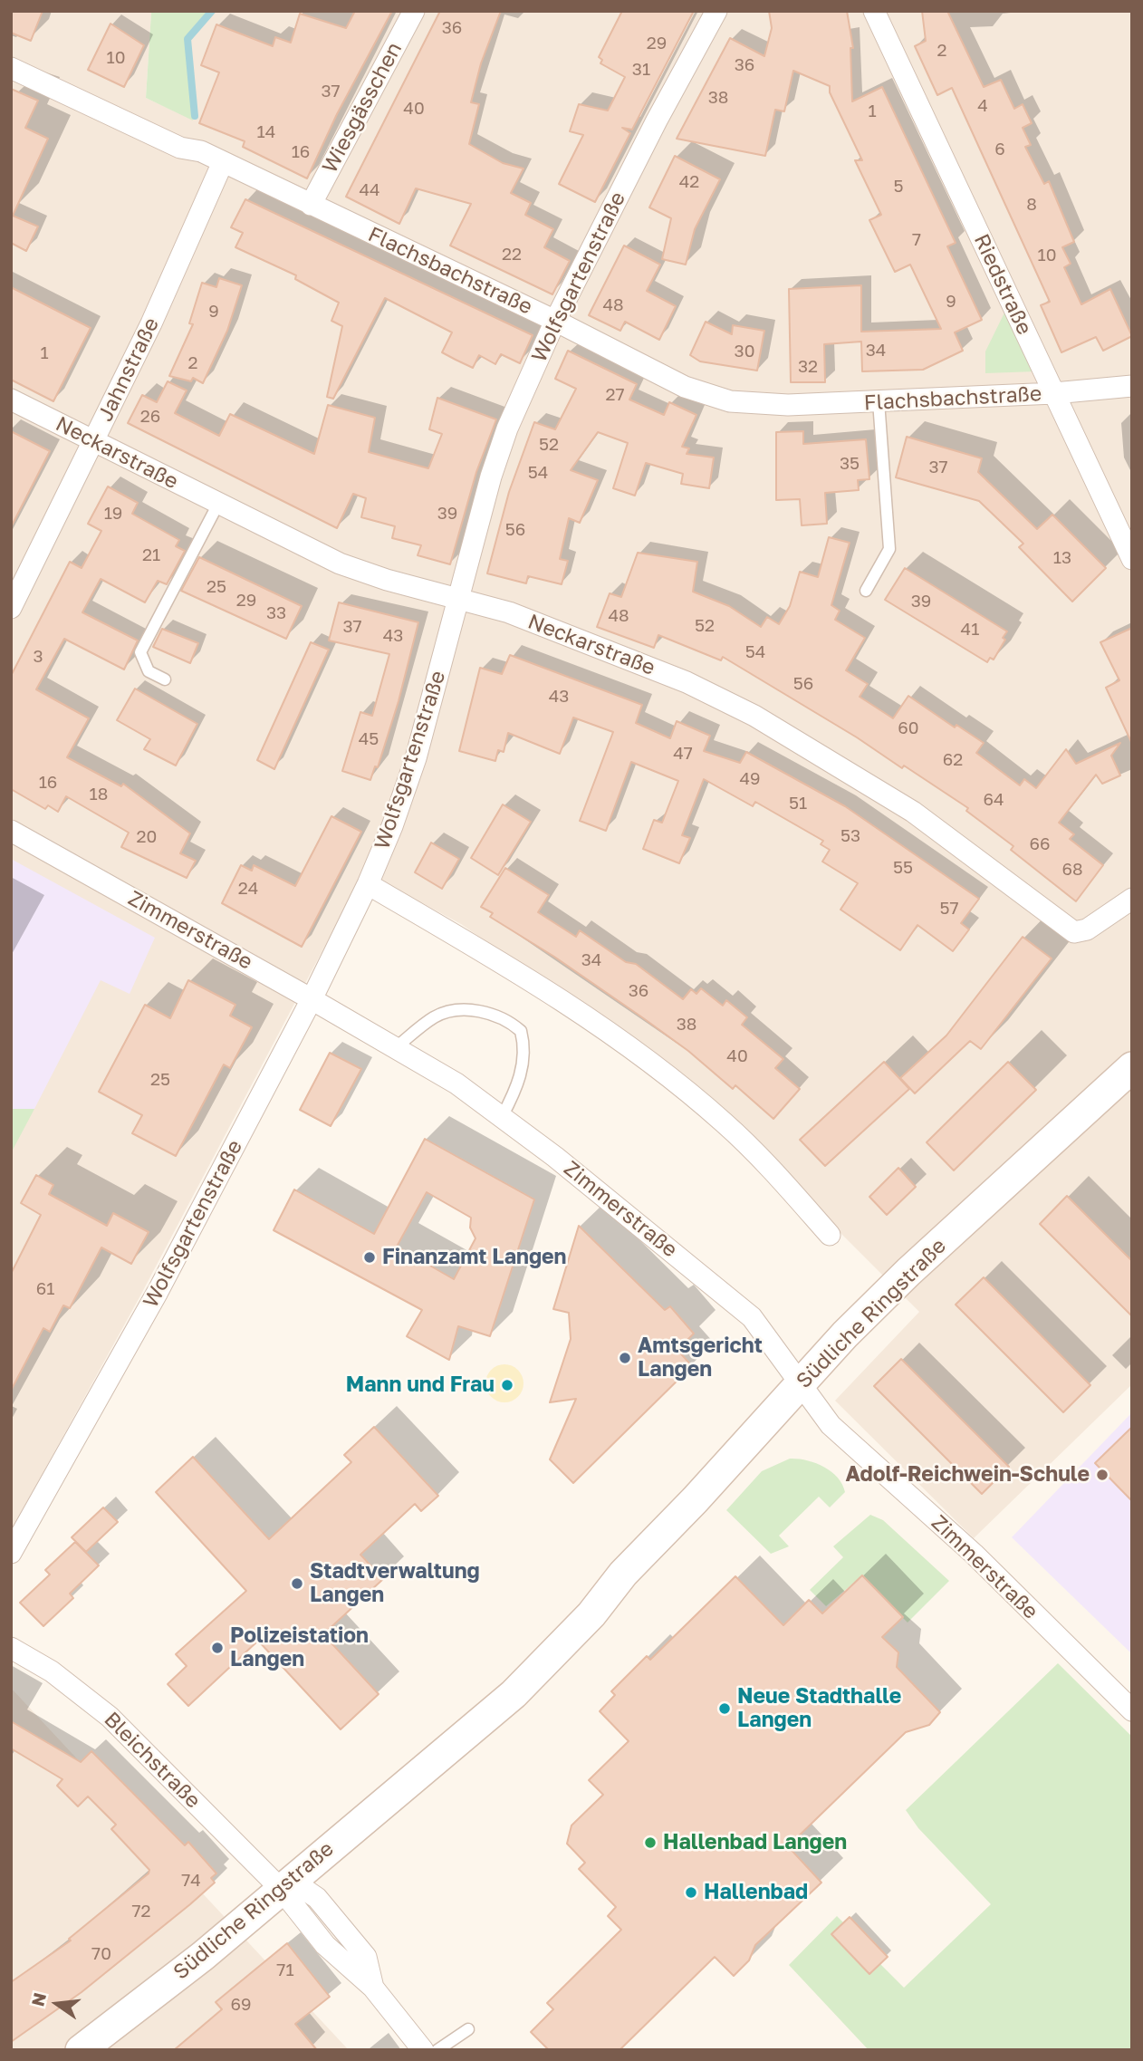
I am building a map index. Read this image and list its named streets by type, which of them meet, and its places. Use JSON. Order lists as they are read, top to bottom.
{
  "streets": {
    "main road": ["Südliche Ringstraße"],
    "street": [
      "Wiesgässchen",
      "Flachsbachstraße",
      "Wolfsgartenstraße",
      "Riedstraße",
      "Jahnstraße",
      "Neckarstraße",
      "Zimmerstraße",
      "Bleichstraße"
    ]
  },
  "crossings": [
    ["Wiesgässchen", "Flachsbachstraße"],
    ["Flachsbachstraße", "Wolfsgartenstraße"],
    ["Flachsbachstraße", "Riedstraße"],
    ["Flachsbachstraße", "Jahnstraße"],
    ["Wolfsgartenstraße", "Neckarstraße"],
    ["Wolfsgartenstraße", "Zimmerstraße"],
    ["Jahnstraße", "Neckarstraße"],
    ["Zimmerstraße", "Südliche Ringstraße"],
    ["Südliche Ringstraße", "Bleichstraße"]
  ],
  "places": [
    "Finanzamt Langen",
    "Amtsgericht Langen",
    "Mann und Frau",
    "Adolf-Reichwein-Schule",
    "Stadtverwaltung Langen",
    "Polizeistation Langen",
    "Neue Stadthalle Langen",
    "Hallenbad Langen",
    "Hallenbad"
  ],
  "house_numbers": [
    "36",
    "29",
    "2",
    "10",
    "36",
    "31",
    "37",
    "38",
    "4",
    "40",
    "1",
    "14",
    "6",
    "16",
    "42",
    "5",
    "44",
    "8",
    "7",
    "22",
    "10",
    "9",
    "48",
    "9",
    "34",
    "30",
    "1",
    "2",
    "32",
    "27",
    "26",
    "52",
    "35",
    "37",
    "54",
    "19",
    "39",
    "56",
    "21",
    "13",
    "25",
    "29",
    "39",
    "33",
    "48",
    "52",
    "37",
    "41",
    "43",
    "54",
    "3",
    "56",
    "43",
    "60",
    "45",
    "47",
    "62",
    "49",
    "16",
    "18",
    "64",
    "51",
    "53",
    "20",
    "66",
    "55",
    "68",
    "24",
    "57",
    "34",
    "36",
    "38",
    "40",
    "25",
    "61",
    "74",
    "72",
    "70",
    "71",
    "69"
  ],
  "north": "left"
}
